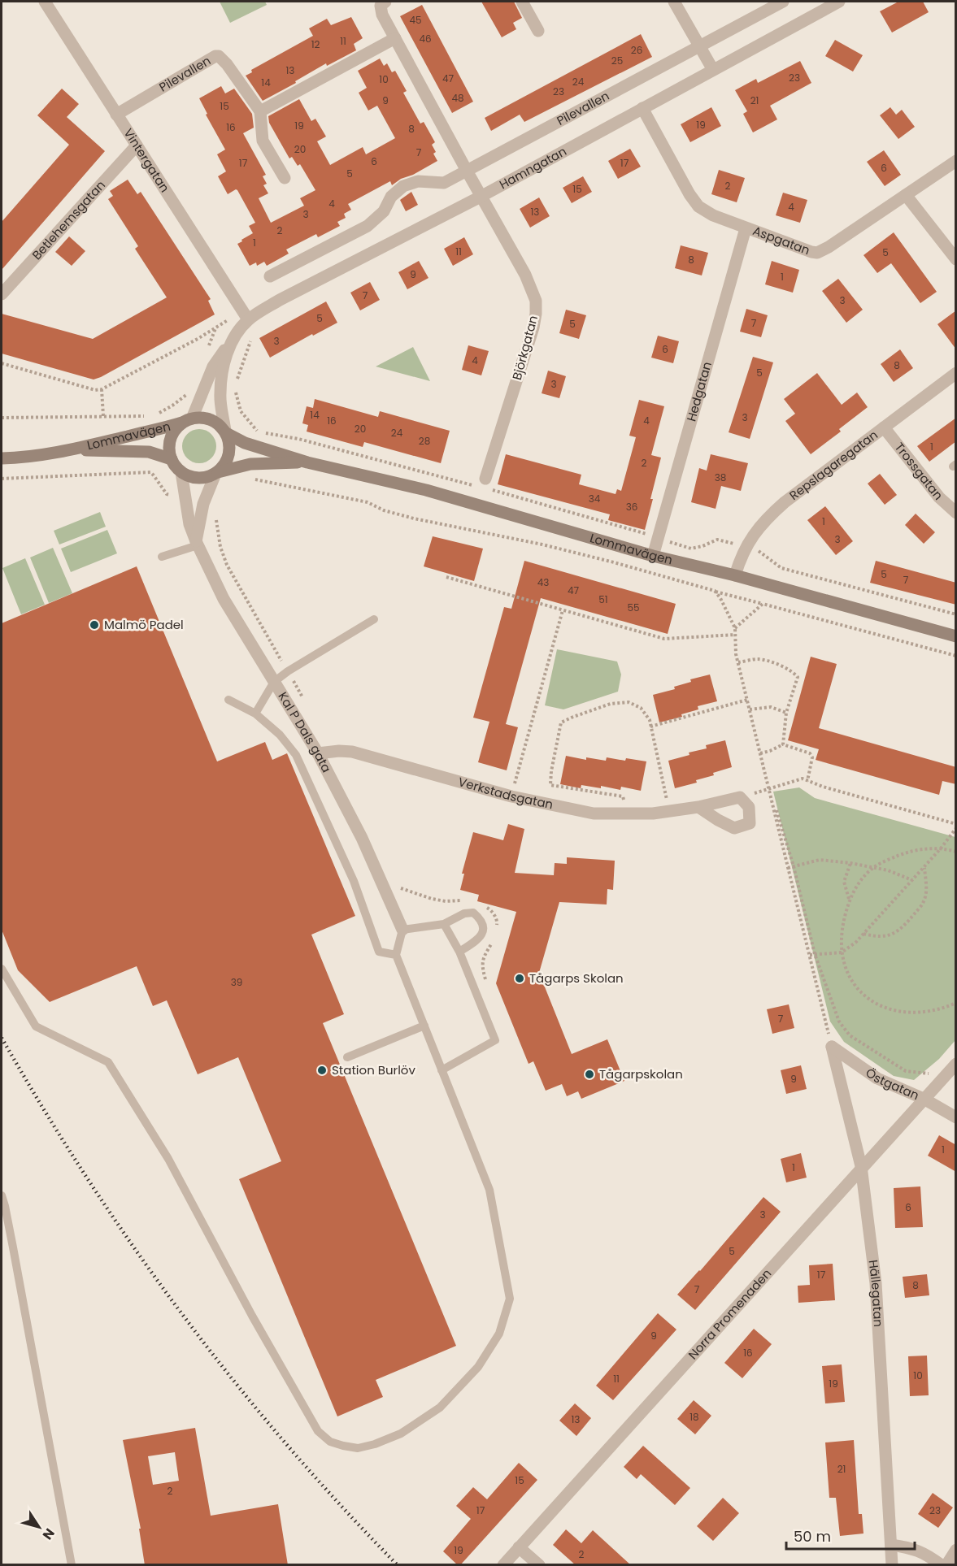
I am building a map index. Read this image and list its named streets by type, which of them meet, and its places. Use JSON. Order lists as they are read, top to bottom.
{
  "streets": {
    "street": [
      "Pilevallen",
      "Vintergatan",
      "Hamngatan",
      "Betlehemsgatan",
      "Aspgatan",
      "Björkgatan",
      "Hedgatan",
      "Lommavägen",
      "Repslagaregatan",
      "Trossgatan",
      "Kal P Dals gata",
      "Verkstadsgatan",
      "Östgatan",
      "Hällegatan",
      "Norra Promenaden"
    ]
  },
  "crossings": [
    ["Pilevallen", "Vintergatan"],
    ["Vintergatan", "Hamngatan"],
    ["Vintergatan", "Betlehemsgatan"],
    ["Hamngatan", "Aspgatan"],
    ["Hamngatan", "Björkgatan"],
    ["Hamngatan", "Lommavägen"],
    ["Hamngatan", "Kal P Dals gata"],
    ["Aspgatan", "Hedgatan"],
    ["Hedgatan", "Lommavägen"],
    ["Lommavägen", "Repslagaregatan"],
    ["Lommavägen", "Kal P Dals gata"],
    ["Repslagaregatan", "Trossgatan"],
    ["Kal P Dals gata", "Verkstadsgatan"],
    ["Östgatan", "Hällegatan"],
    ["Östgatan", "Norra Promenaden"],
    ["Hällegatan", "Norra Promenaden"]
  ],
  "places": [
    "Malmö Padel",
    "Tågarps Skolan",
    "Station Burlöv",
    "Tågarpskolan"
  ],
  "house_numbers": [
    "45",
    "46",
    "11",
    "12",
    "26",
    "25",
    "13",
    "23",
    "47",
    "10",
    "24",
    "14",
    "23",
    "48",
    "9",
    "21",
    "15",
    "19",
    "19",
    "16",
    "8",
    "20",
    "7",
    "6",
    "17",
    "17",
    "6",
    "5",
    "2",
    "15",
    "4",
    "4",
    "13",
    "3",
    "2",
    "1",
    "11",
    "5",
    "8",
    "9",
    "1",
    "7",
    "3",
    "5",
    "7",
    "5",
    "3",
    "6",
    "4",
    "8",
    "5",
    "3",
    "14",
    "3",
    "16",
    "4",
    "20",
    "24",
    "28",
    "1",
    "2",
    "38",
    "34",
    "36",
    "1",
    "3",
    "5",
    "7",
    "43",
    "47",
    "51",
    "55",
    "39",
    "7",
    "9",
    "1",
    "1",
    "6",
    "3",
    "5",
    "17",
    "8",
    "7",
    "9",
    "16",
    "10",
    "11",
    "19",
    "18",
    "13",
    "21",
    "15",
    "2",
    "17",
    "23",
    "19",
    "2"
  ],
  "scale_bar": "50 m",
  "north": "bottom right"
}
